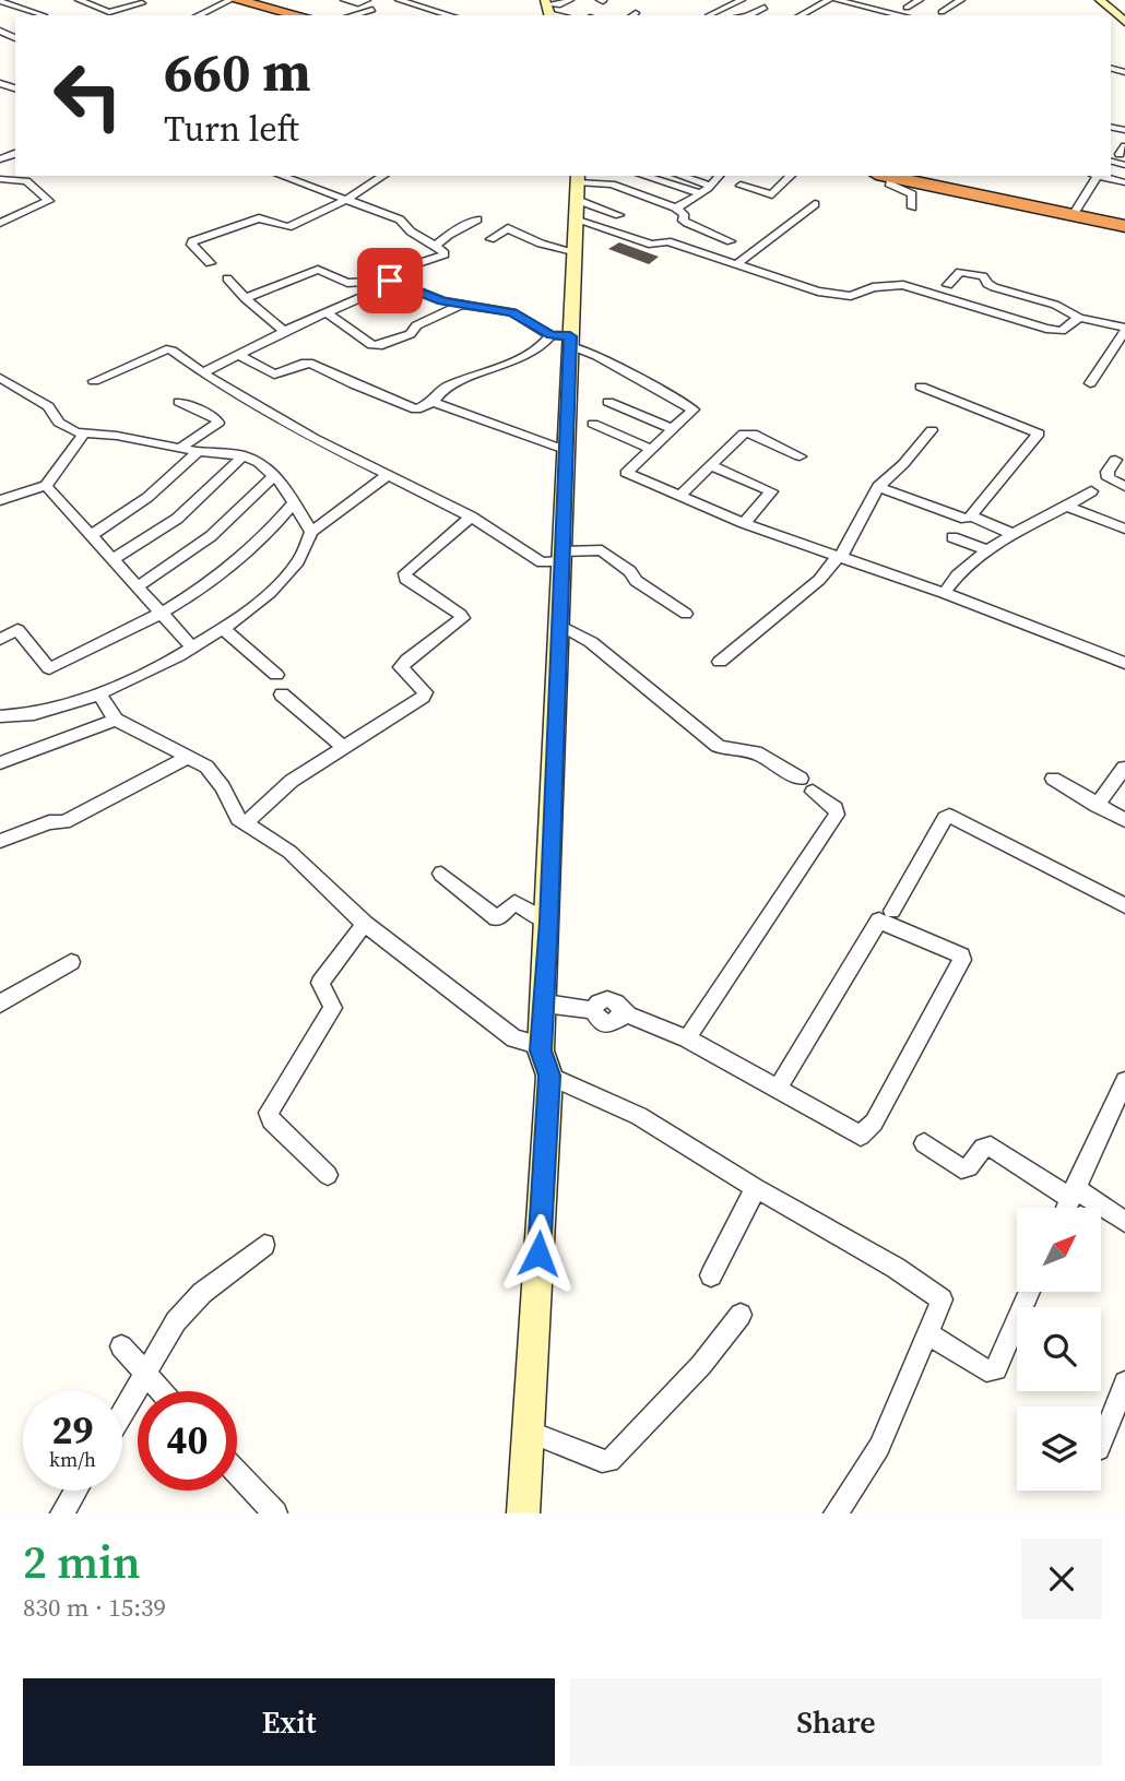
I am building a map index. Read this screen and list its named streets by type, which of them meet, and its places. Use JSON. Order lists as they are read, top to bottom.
{
  "north": "top right",
  "page": {
    "turn": ["660 m", "Turn left"],
    "speed": "29 km/h",
    "limit": "40",
    "heading": ["2 min", "830 m · 15:39"],
    "buttons": ["Exit", "Share"]
  }
}
